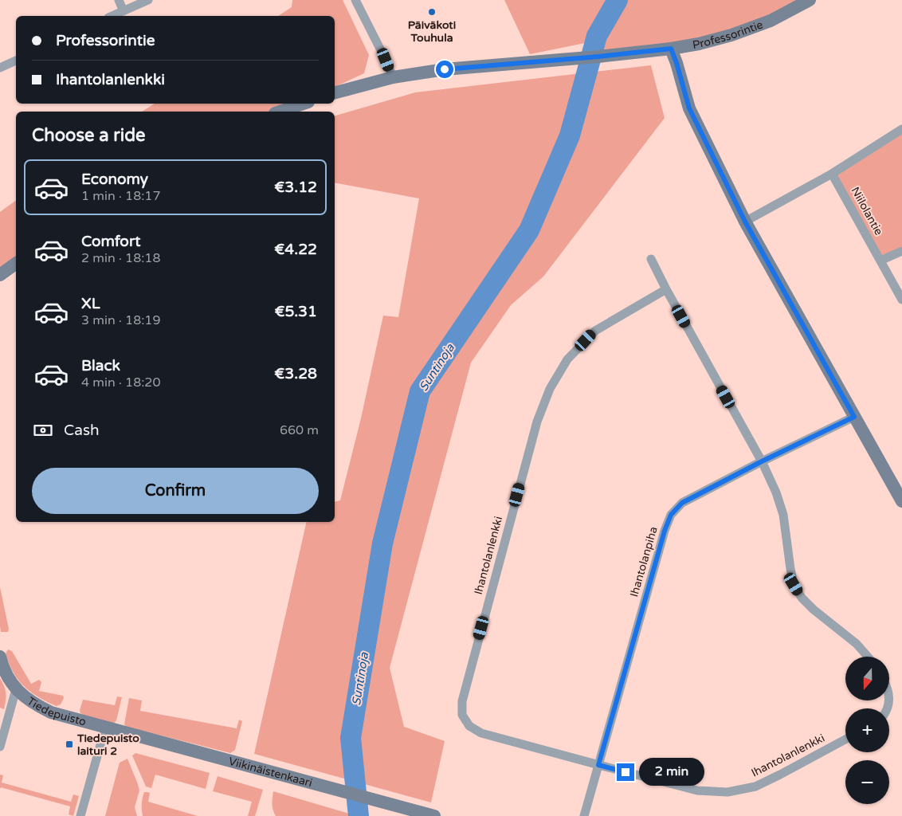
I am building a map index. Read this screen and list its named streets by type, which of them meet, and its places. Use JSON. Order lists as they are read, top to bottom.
{
  "streets": {
    "street": [
      "Professorintie",
      "Niilolantie",
      "Ihantolanlenkki",
      "Ihantolanpiha",
      "Tiedepuisto",
      "Viikinäistenkaari"
    ]
  },
  "crossings": [
    ["Ihantolanlenkki", "Ihantolanpiha"],
    ["Tiedepuisto", "Viikinäistenkaari"]
  ],
  "water": ["Suntinoja"],
  "places": {
    "other": ["Päiväkoti Touhula"],
    "transit": ["Tiedepuisto laituri 2"]
  },
  "north": "bottom",
  "page": {
    "banner": ["Professorintie", "Ihantolanlenkki"],
    "heading": "Choose a ride",
    "list": [
      {
        "name": "Economy",
        "note": "1 min · 18:17",
        "value": "€3.12"
      },
      {
        "name": "Comfort",
        "note": "2 min · 18:18",
        "value": "€4.22"
      },
      {
        "name": "XL",
        "note": "3 min · 18:19",
        "value": "€5.31"
      },
      {
        "name": "Black",
        "note": "4 min · 18:20",
        "value": "€3.28"
      }
    ],
    "pay": ["Cash", "660 m"],
    "buttons": "Confirm",
    "map_buttons": ["+", "−"],
    "bubble": "2 min"
  }
}
